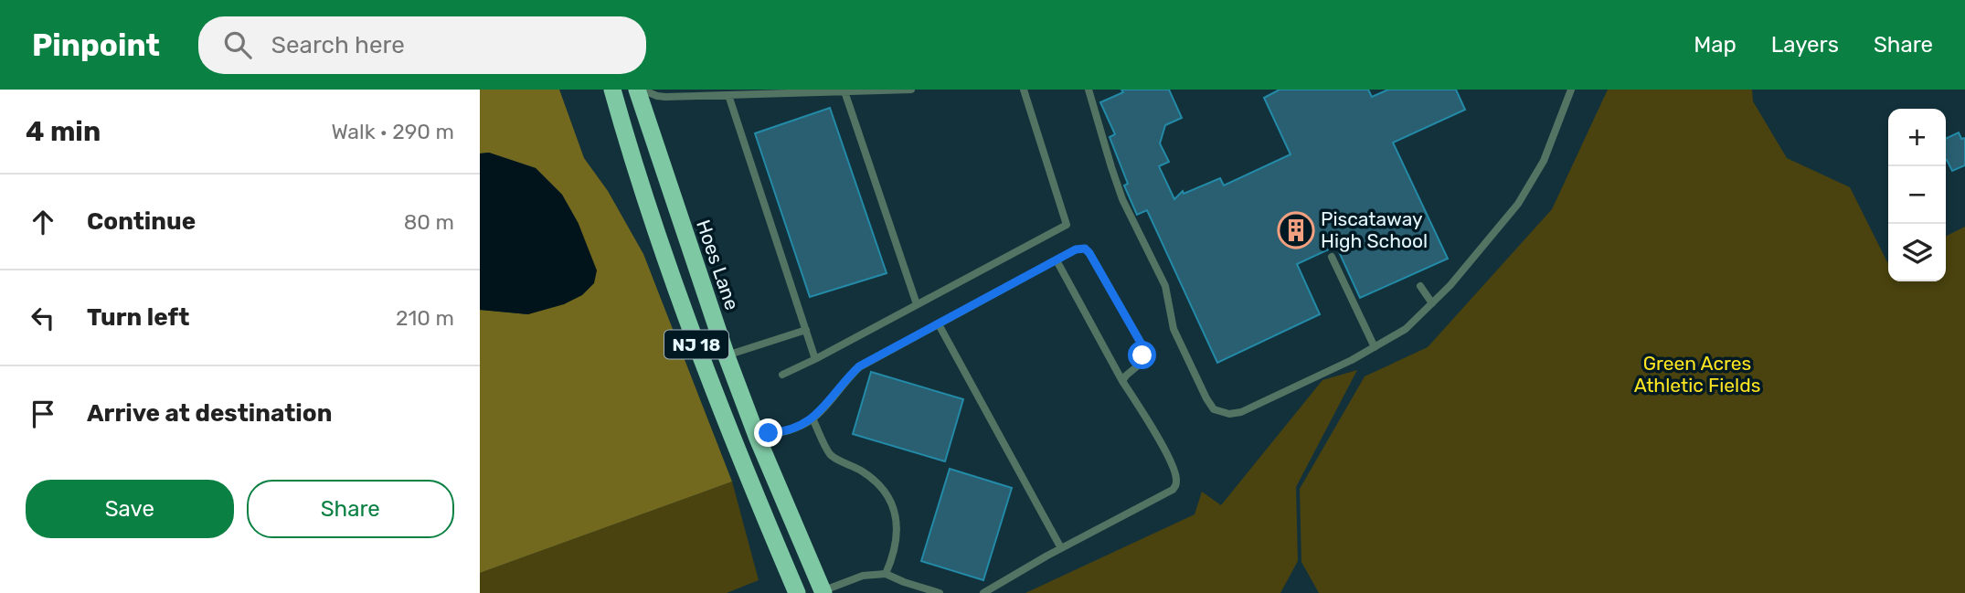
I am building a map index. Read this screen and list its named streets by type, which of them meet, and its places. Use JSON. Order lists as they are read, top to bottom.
{
  "streets": {
    "highway": ["Hoes Lane", "NJ 18"]
  },
  "parks": ["Green Acres Athletic Fields"],
  "places": {
    "building": ["Piscataway High School"]
  },
  "page": {
    "header": "Pinpoint",
    "search": "Search here",
    "nav": ["Map", "Layers", "Share"],
    "heading": ["4 min", "Walk · 290 m"],
    "map_buttons": ["+", "−"],
    "list": [
      ["Continue", "80 m"],
      ["Turn left", "210 m"],
      "Arrive at destination"
    ],
    "buttons": ["Save", "Share"]
  }
}
